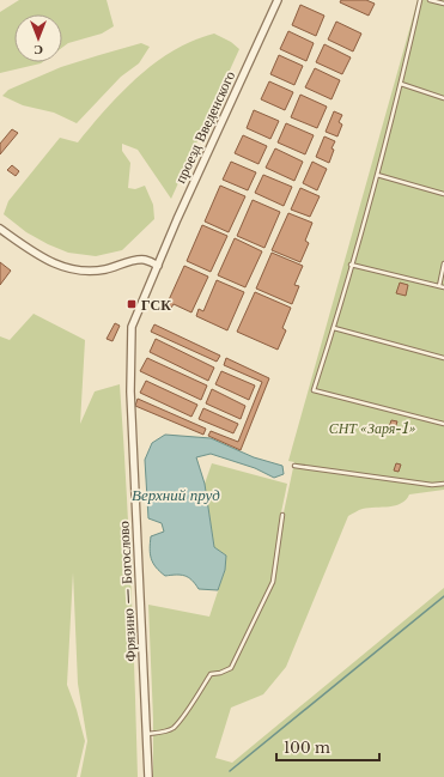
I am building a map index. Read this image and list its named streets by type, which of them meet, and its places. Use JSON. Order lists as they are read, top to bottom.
{
  "streets": {
    "street": ["проезд Введенского", "Фрязино — Богослово"]
  },
  "crossings": [
    ["проезд Введенского", "Фрязино — Богослово"]
  ],
  "water": ["Верхний пруд"],
  "parks": ["СНТ «Заря-1»"],
  "places": {
    "transit": ["ГСК"]
  },
  "scale_bar": "100 m",
  "north": "bottom"
}
